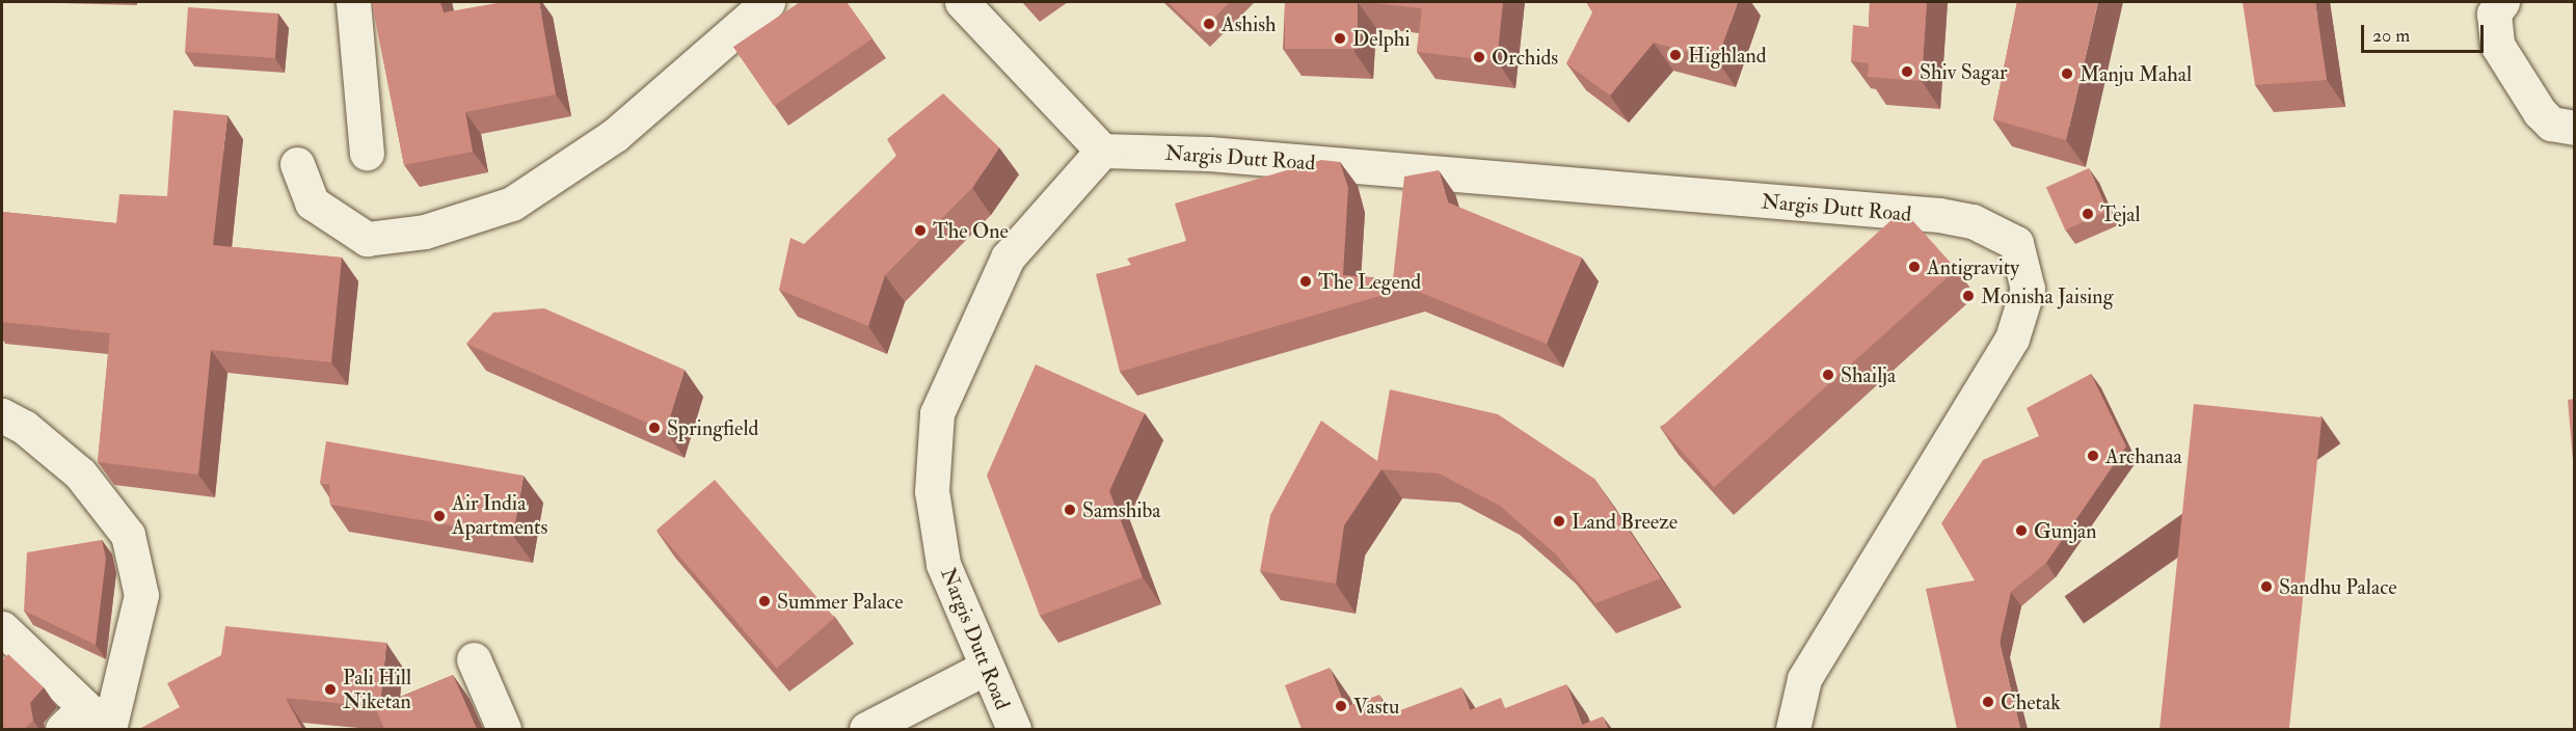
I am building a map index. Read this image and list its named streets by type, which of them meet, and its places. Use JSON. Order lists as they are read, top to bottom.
{
  "streets": {
    "street": ["Nargis Dutt Road"]
  },
  "places": [
    "Ashish",
    "Delphi",
    "Highland",
    "Orchids",
    "Shiv Sagar",
    "Manju Mahal",
    "Tejal",
    "The One",
    "Antigravity",
    "The Legend",
    "Monisha Jaising",
    "Shailja",
    "Springfield",
    "Archanaa",
    "Samshiba",
    "Air India Apartments",
    "Land Breeze",
    "Gunjan",
    "Sandhu Palace",
    "Summer Palace",
    "Pali Hill Niketan",
    "Chetak",
    "Vastu"
  ],
  "scale_bar": "20 m"
}
